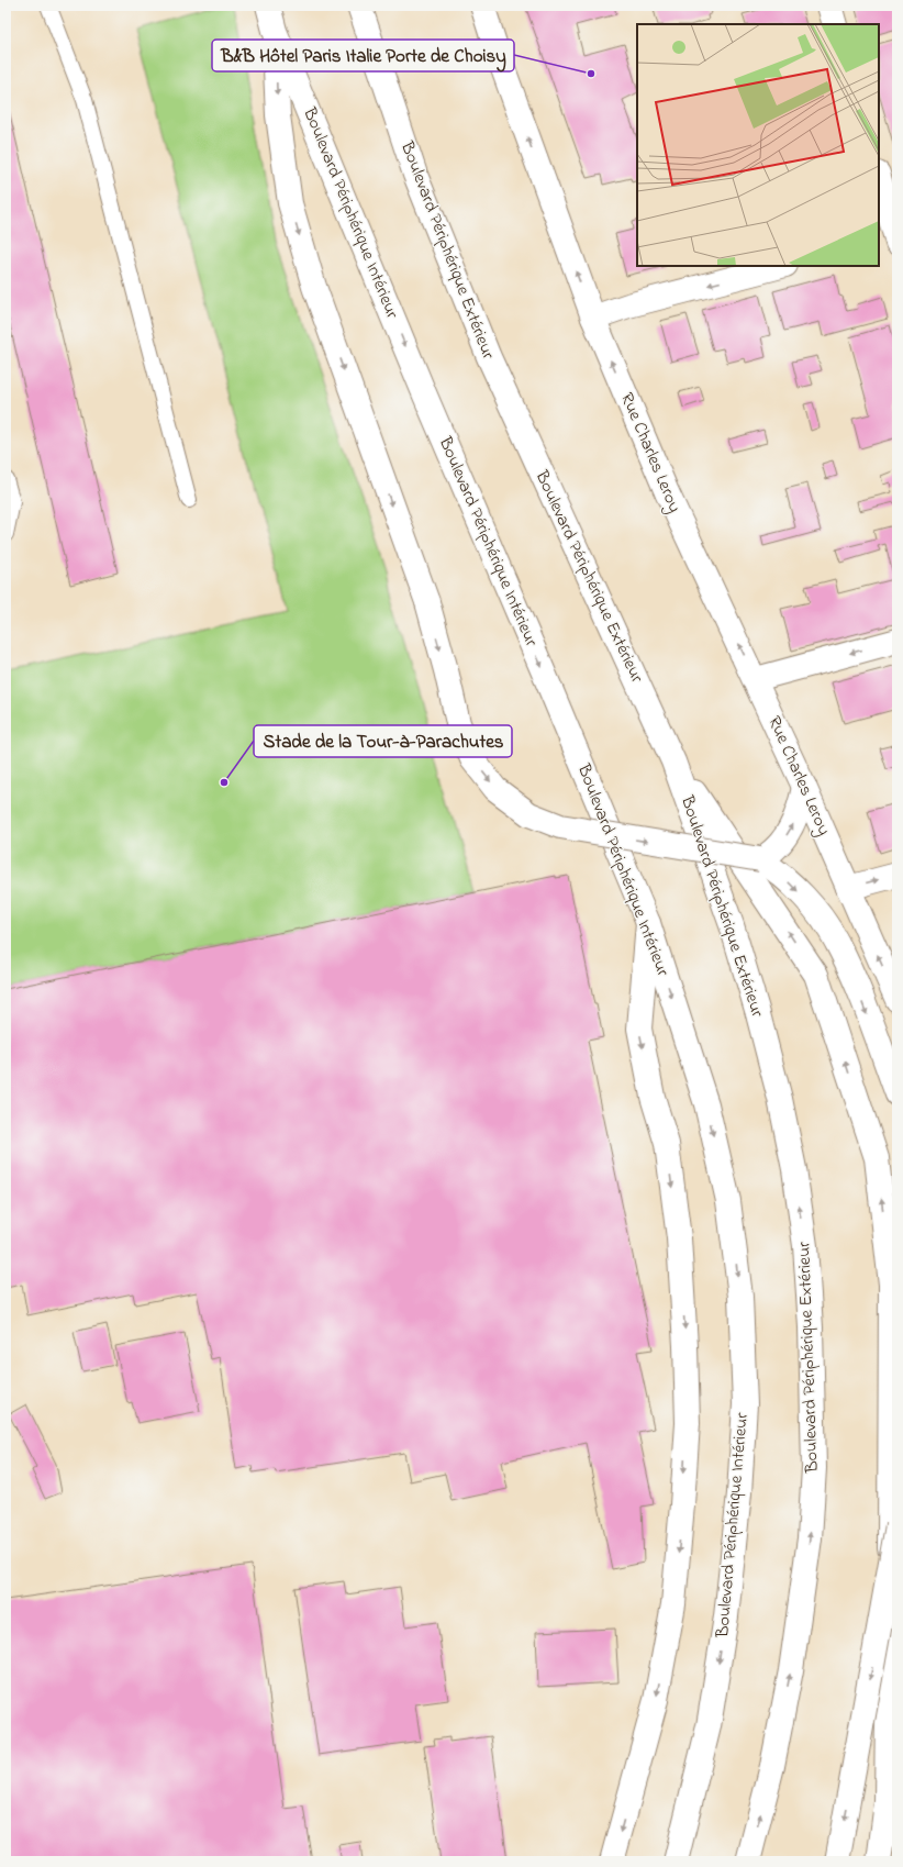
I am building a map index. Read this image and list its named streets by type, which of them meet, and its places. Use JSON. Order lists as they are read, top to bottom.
{
  "streets": {
    "main road": ["Boulevard Périphérique Intérieur", "Boulevard Périphérique Extérieur", "Rue Charles Leroy"]
  },
  "one_way": ["Rue Charles Leroy"],
  "places": ["B&B Hôtel Paris Italie Porte de Choisy", "Stade de la Tour-à-Parachutes"]
}
